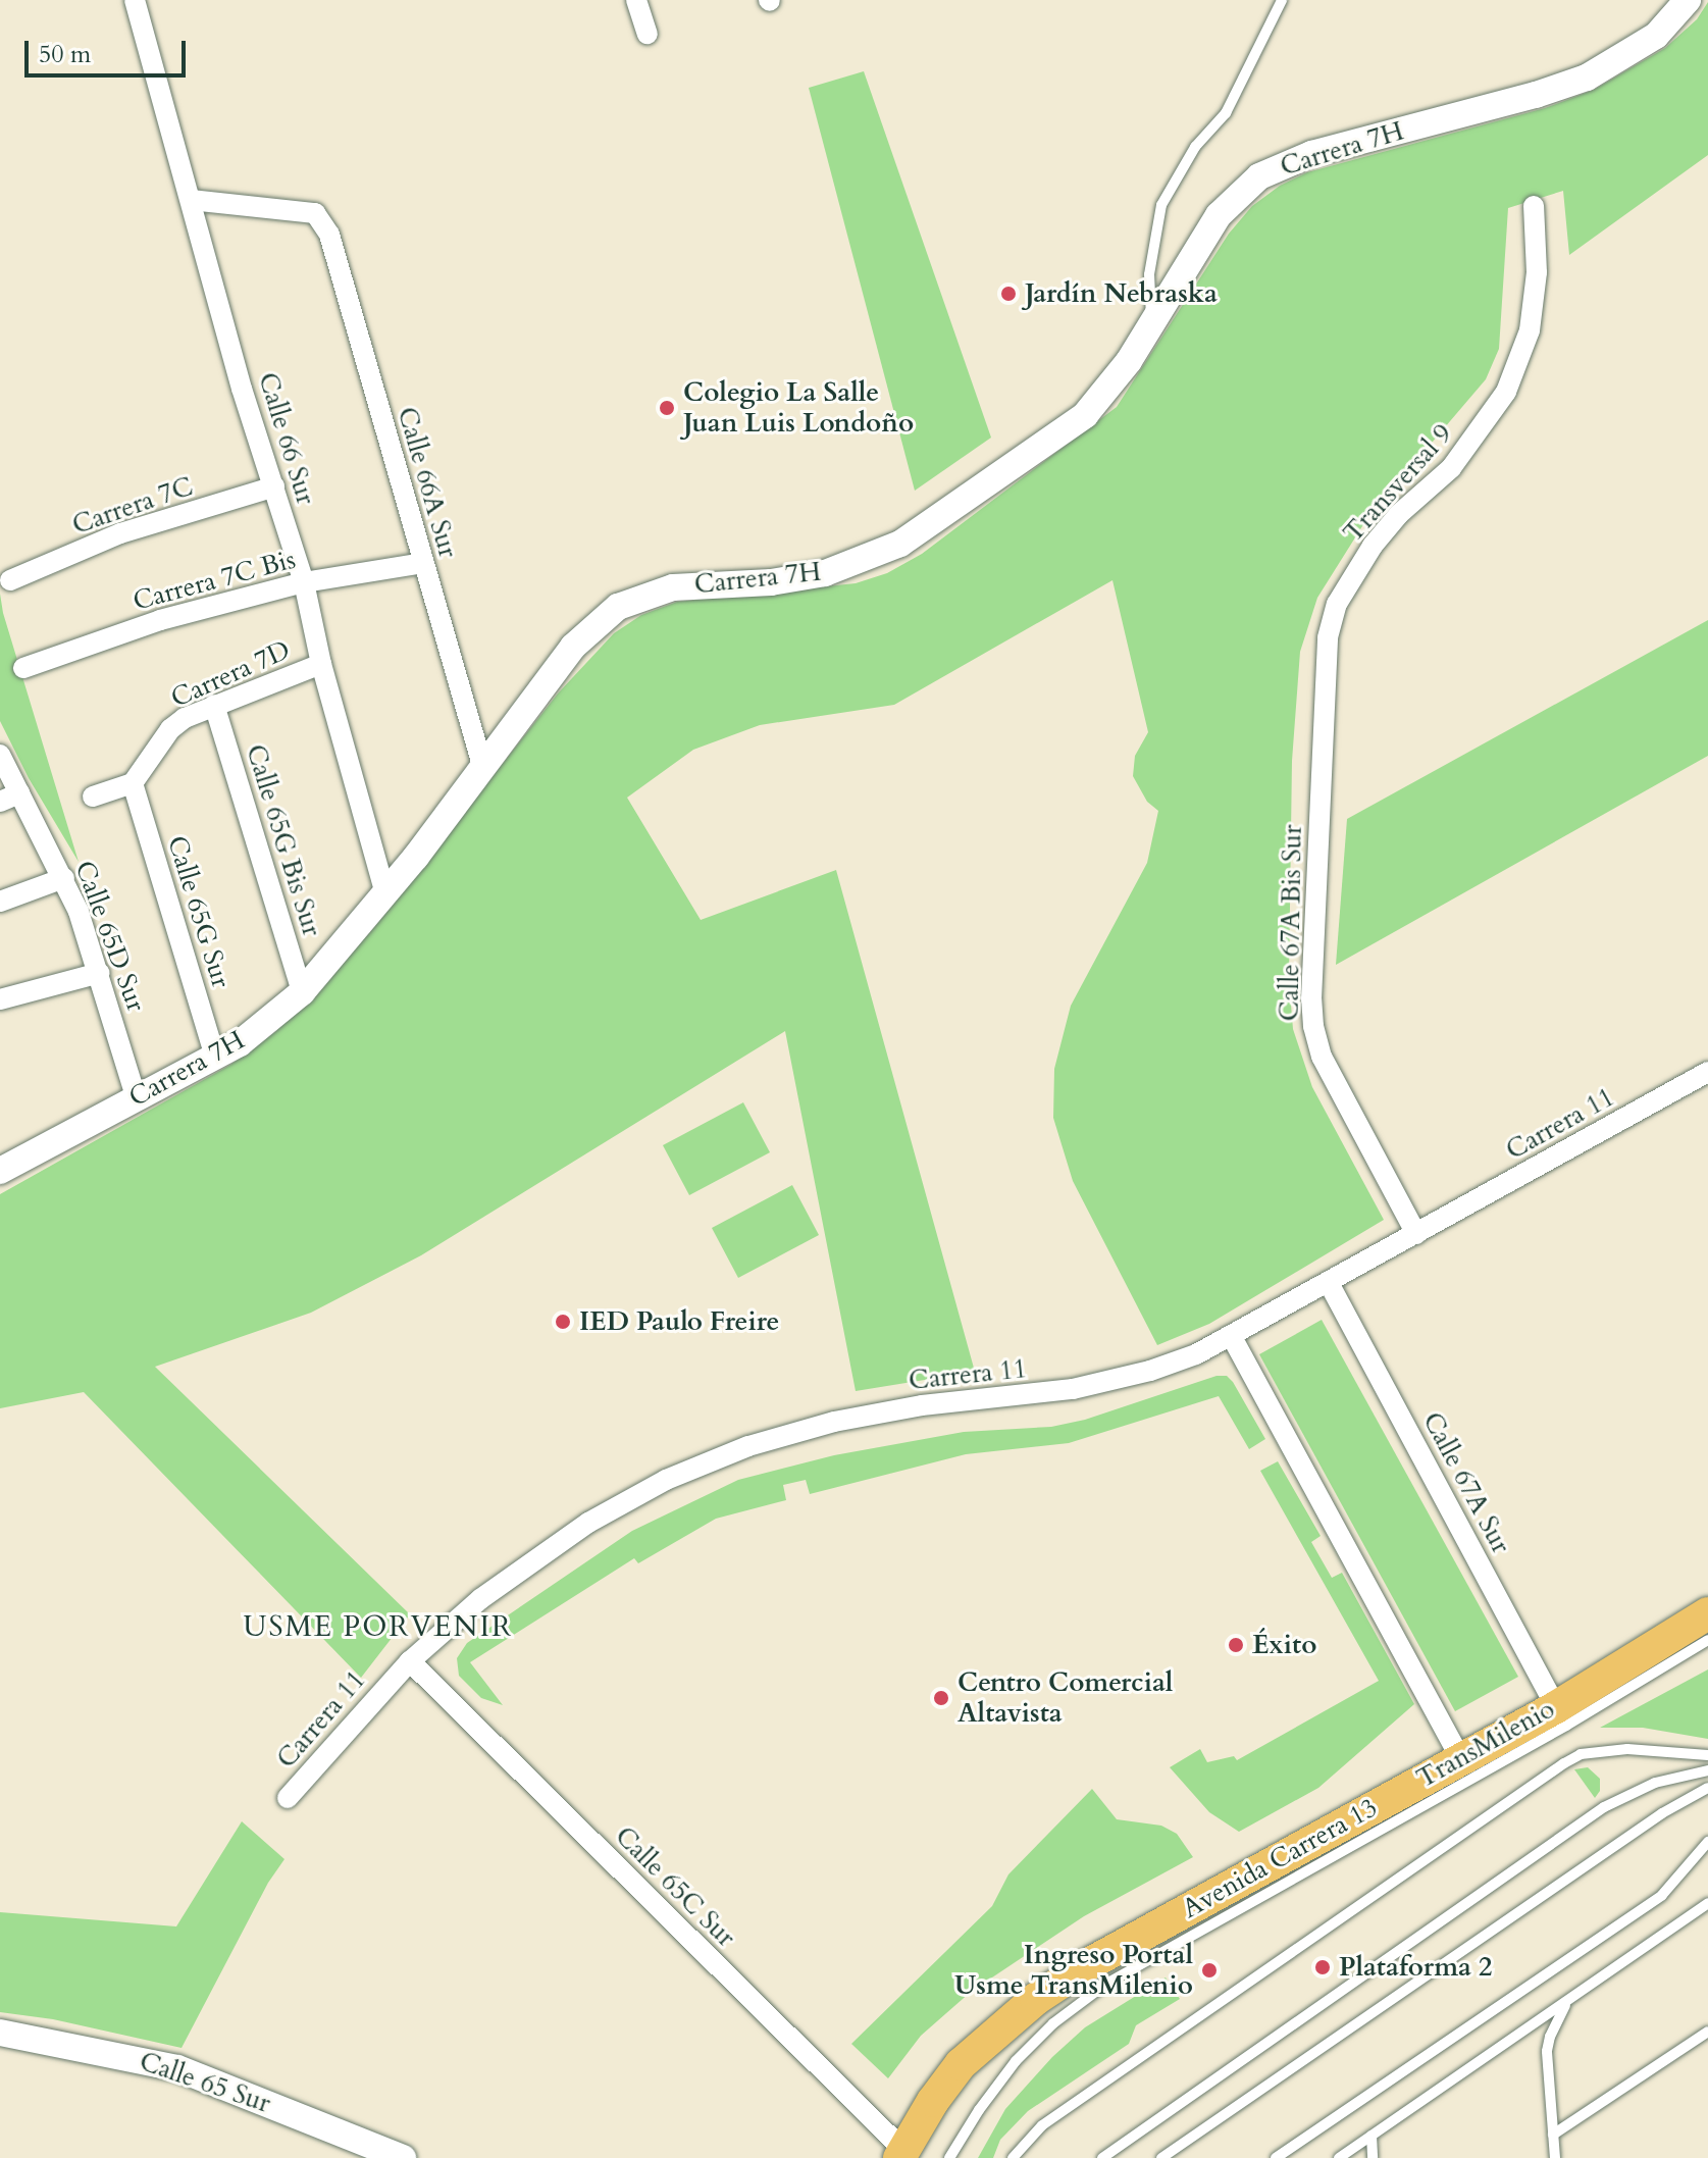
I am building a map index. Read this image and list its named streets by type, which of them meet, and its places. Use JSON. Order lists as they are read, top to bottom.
{
  "streets": {
    "main road": ["Avenida Carrera 13"],
    "street": [
      "Carrera 7H",
      "Calle 66 Sur",
      "Calle 66A Sur",
      "Transversal 9",
      "Carrera 7C",
      "Carrera 7C Bis",
      "Carrera 7D",
      "Calle 65G Bis Sur",
      "Calle 65G Sur",
      "Calle 67A Bis Sur",
      "Calle 65D Sur",
      "Carrera 11",
      "Calle 67A Sur",
      "Calle 65C Sur",
      "Calle 65 Sur"
    ],
    "lane": ["TransMilenio"]
  },
  "crossings": [
    ["Carrera 7H", "Calle 66 Sur"],
    ["Carrera 7H", "Calle 66A Sur"],
    ["Carrera 7H", "Calle 65G Bis Sur"],
    ["Carrera 7H", "Calle 65G Sur"],
    ["Carrera 7H", "Calle 65D Sur"],
    ["Calle 66 Sur", "Calle 66A Sur"],
    ["Calle 66 Sur", "Carrera 7C"],
    ["Calle 66 Sur", "Carrera 7C Bis"],
    ["Calle 66 Sur", "Carrera 7D"],
    ["Calle 66A Sur", "Carrera 7C Bis"],
    ["Transversal 9", "Calle 67A Bis Sur"],
    ["Carrera 7D", "Calle 65G Bis Sur"],
    ["Carrera 7D", "Calle 65G Sur"],
    ["Calle 67A Bis Sur", "Carrera 11"],
    ["Carrera 11", "Calle 67A Sur"],
    ["Carrera 11", "Calle 65C Sur"],
    ["Calle 67A Sur", "Avenida Carrera 13"],
    ["TransMilenio", "Avenida Carrera 13"],
    ["Avenida Carrera 13", "Calle 65C Sur"]
  ],
  "districts": ["USME PORVENIR"],
  "places": [
    "Jardín Nebraska",
    "Colegio La Salle Juan Luis Londoño",
    "IED Paulo Freire",
    "Éxito",
    "Centro Comercial Altavista",
    "Plataforma 2",
    "Ingreso Portal Usme TransMilenio"
  ],
  "scale_bar": "50 m"
}
